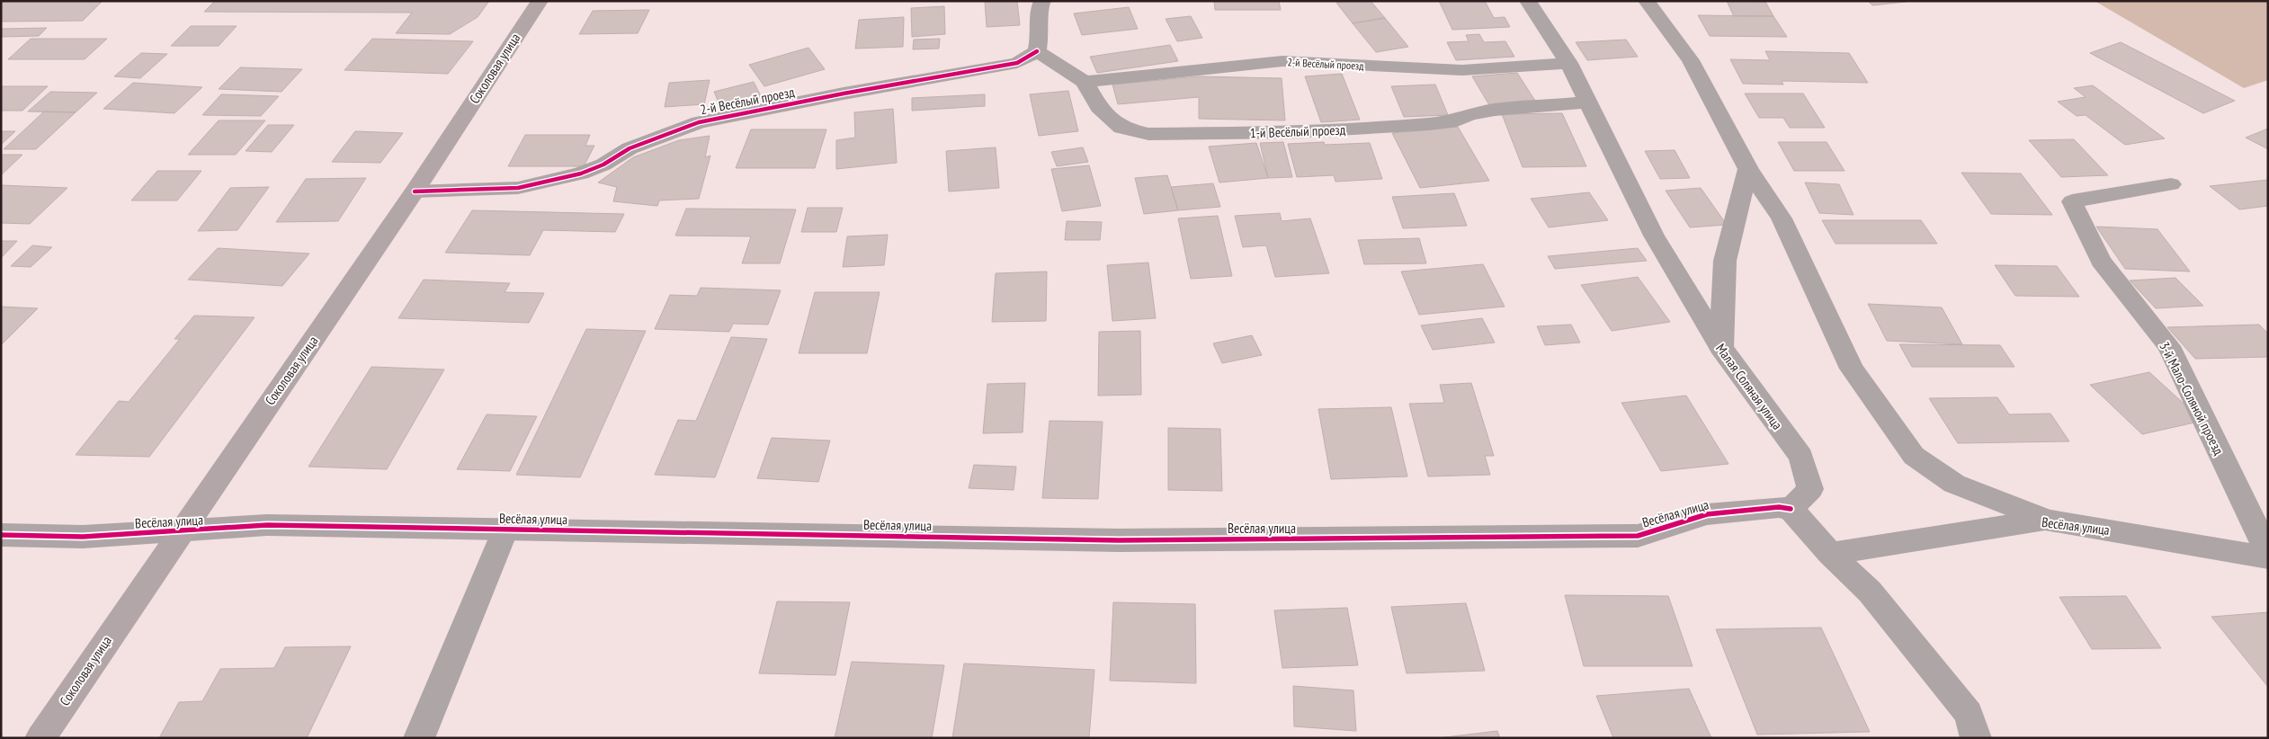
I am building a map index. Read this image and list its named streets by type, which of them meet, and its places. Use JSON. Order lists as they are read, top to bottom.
{
  "streets": {
    "main road": ["Соколовая улица"],
    "street": [
      "2-й Весёлый проезд",
      "1-й Весёлый проезд",
      "Малая Соляная улица",
      "3-й Мало-Соляной проезд",
      "Весёлая улица"
    ]
  },
  "crossings": [
    ["2-й Весёлый проезд", "Соколовая улица"],
    ["2-й Весёлый проезд", "1-й Весёлый проезд"],
    ["2-й Весёлый проезд", "Малая Соляная улица"],
    ["Соколовая улица", "Весёлая улица"],
    ["1-й Весёлый проезд", "Малая Соляная улица"],
    ["Малая Соляная улица", "Весёлая улица"]
  ]
}
